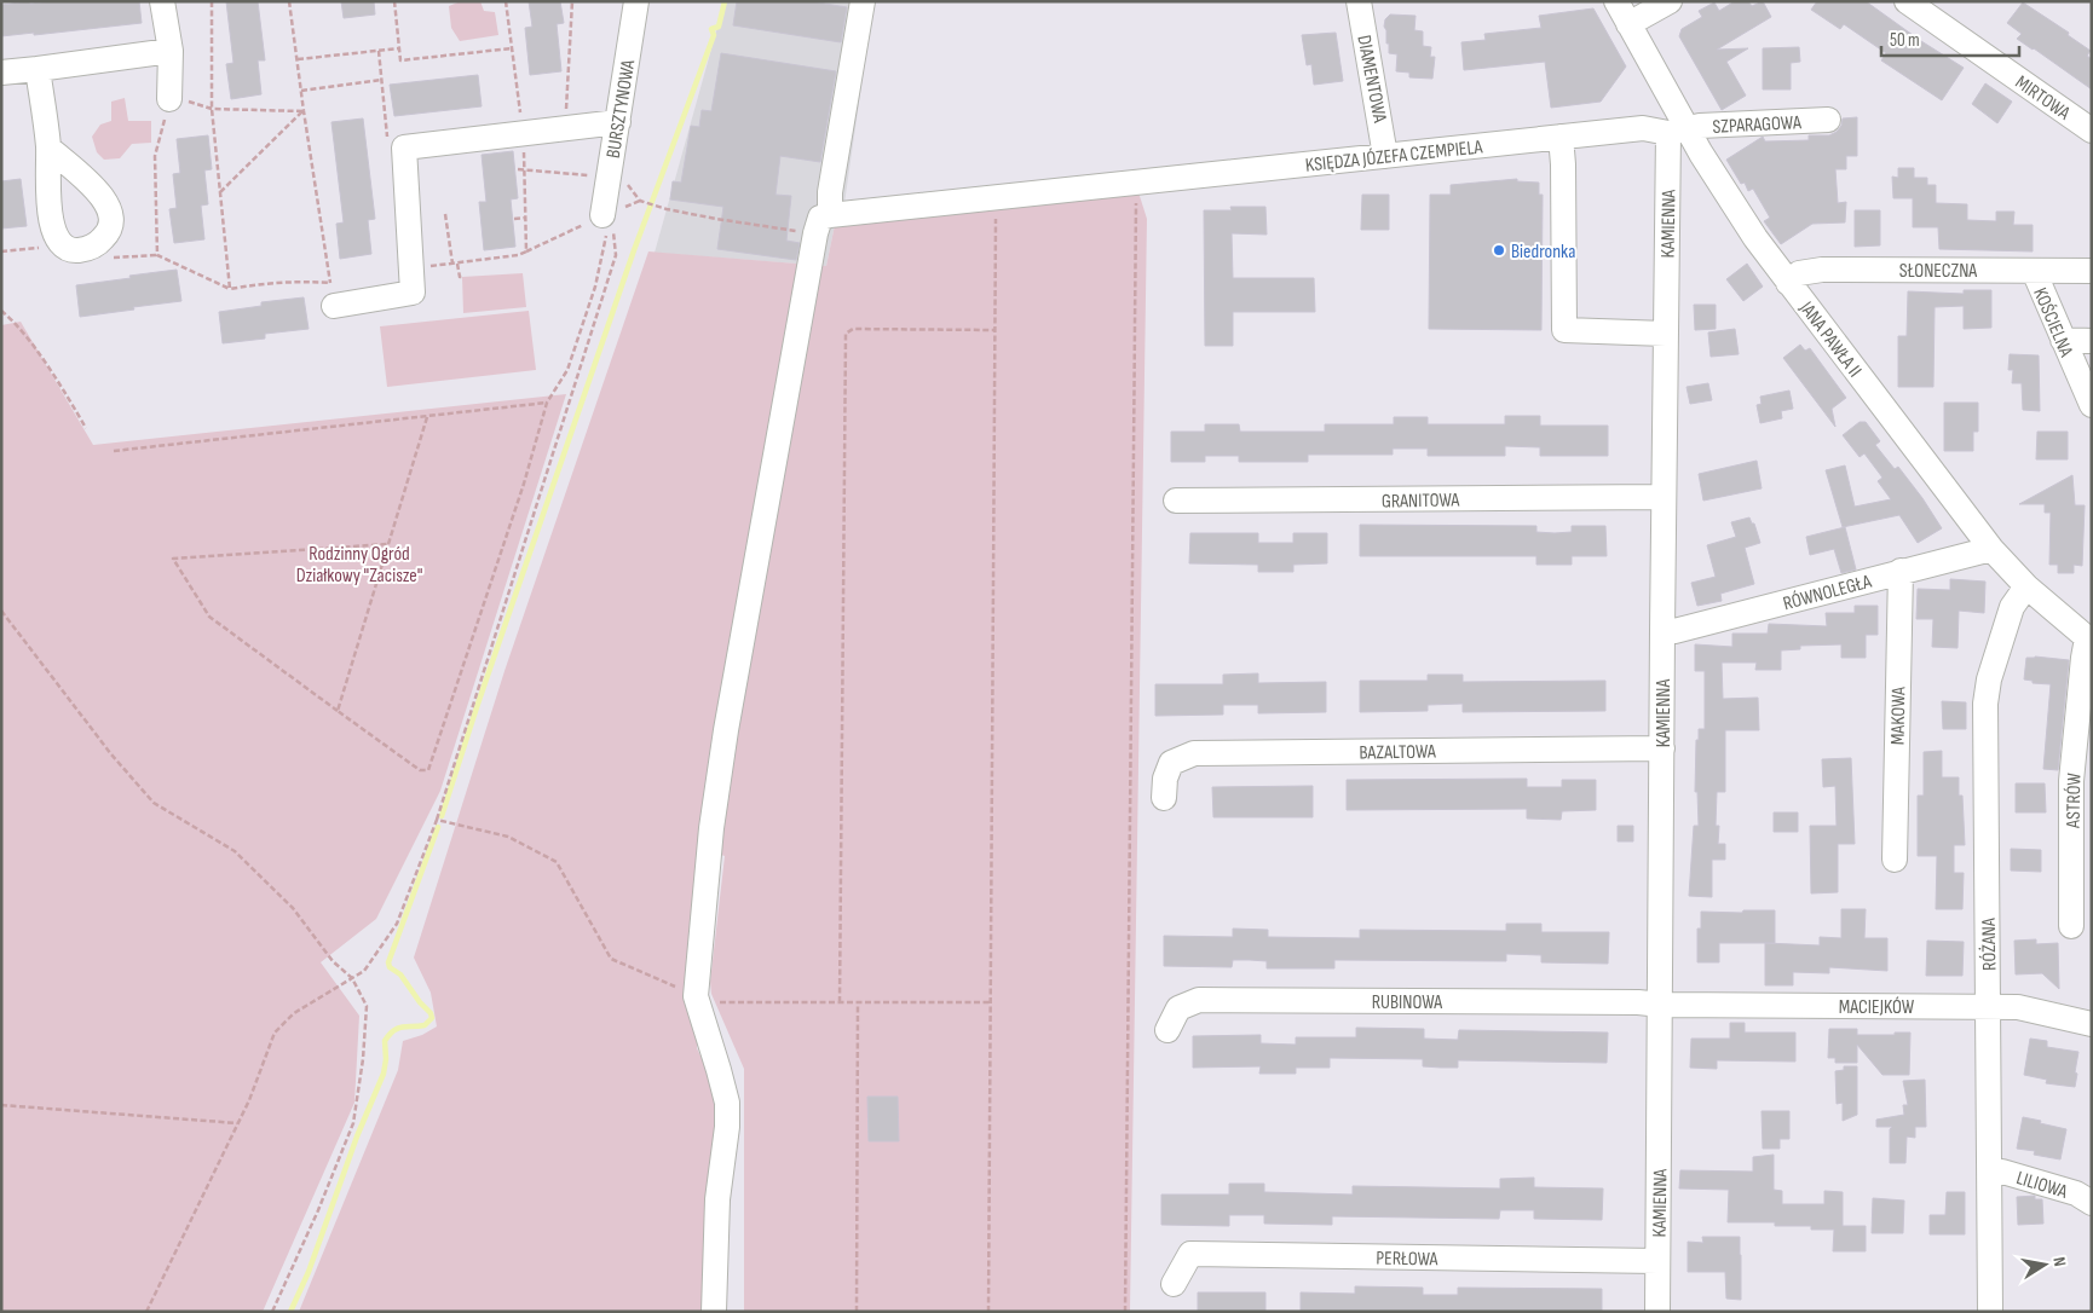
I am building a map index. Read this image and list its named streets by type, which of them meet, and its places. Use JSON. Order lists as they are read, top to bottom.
{
  "streets": {
    "street": [
      "DIAMENTOWA",
      "MIRTOWA",
      "BURSZTYNOWA",
      "SZPARAGOWA",
      "KSIĘDZA JÓZEFA CZEMPIELA",
      "KAMIENNA",
      "SŁONECZNA",
      "KOŚCIELNA",
      "JANA PAWŁA II",
      "GRANITOWA",
      "RÓWNOLEGŁA",
      "MAKOWA",
      "BAZALTOWA",
      "ASTRÓW",
      "RÓŻANA",
      "RUBINOWA",
      "MACIEJKÓW",
      "LILIOWA",
      "PERŁOWA"
    ]
  },
  "crossings": [
    ["DIAMENTOWA", "KSIĘDZA JÓZEFA CZEMPIELA"],
    ["SZPARAGOWA", "KSIĘDZA JÓZEFA CZEMPIELA"],
    ["SZPARAGOWA", "KAMIENNA"],
    ["SZPARAGOWA", "JANA PAWŁA II"],
    ["KSIĘDZA JÓZEFA CZEMPIELA", "KAMIENNA"],
    ["KSIĘDZA JÓZEFA CZEMPIELA", "JANA PAWŁA II"],
    ["KAMIENNA", "JANA PAWŁA II"],
    ["KAMIENNA", "GRANITOWA"],
    ["KAMIENNA", "RÓWNOLEGŁA"],
    ["KAMIENNA", "BAZALTOWA"],
    ["KAMIENNA", "RUBINOWA"],
    ["KAMIENNA", "MACIEJKÓW"],
    ["KAMIENNA", "PERŁOWA"],
    ["SŁONECZNA", "KOŚCIELNA"],
    ["SŁONECZNA", "JANA PAWŁA II"],
    ["JANA PAWŁA II", "RÓWNOLEGŁA"],
    ["JANA PAWŁA II", "ASTRÓW"],
    ["JANA PAWŁA II", "RÓŻANA"],
    ["RÓWNOLEGŁA", "MAKOWA"],
    ["RÓŻANA", "MACIEJKÓW"],
    ["RÓŻANA", "LILIOWA"],
    ["RUBINOWA", "MACIEJKÓW"]
  ],
  "parks": ["Rodzinny Ogród Działkowy \"Zacisze\""],
  "places": ["Biedronka"],
  "scale_bar": "50 m",
  "north": "right"
}
